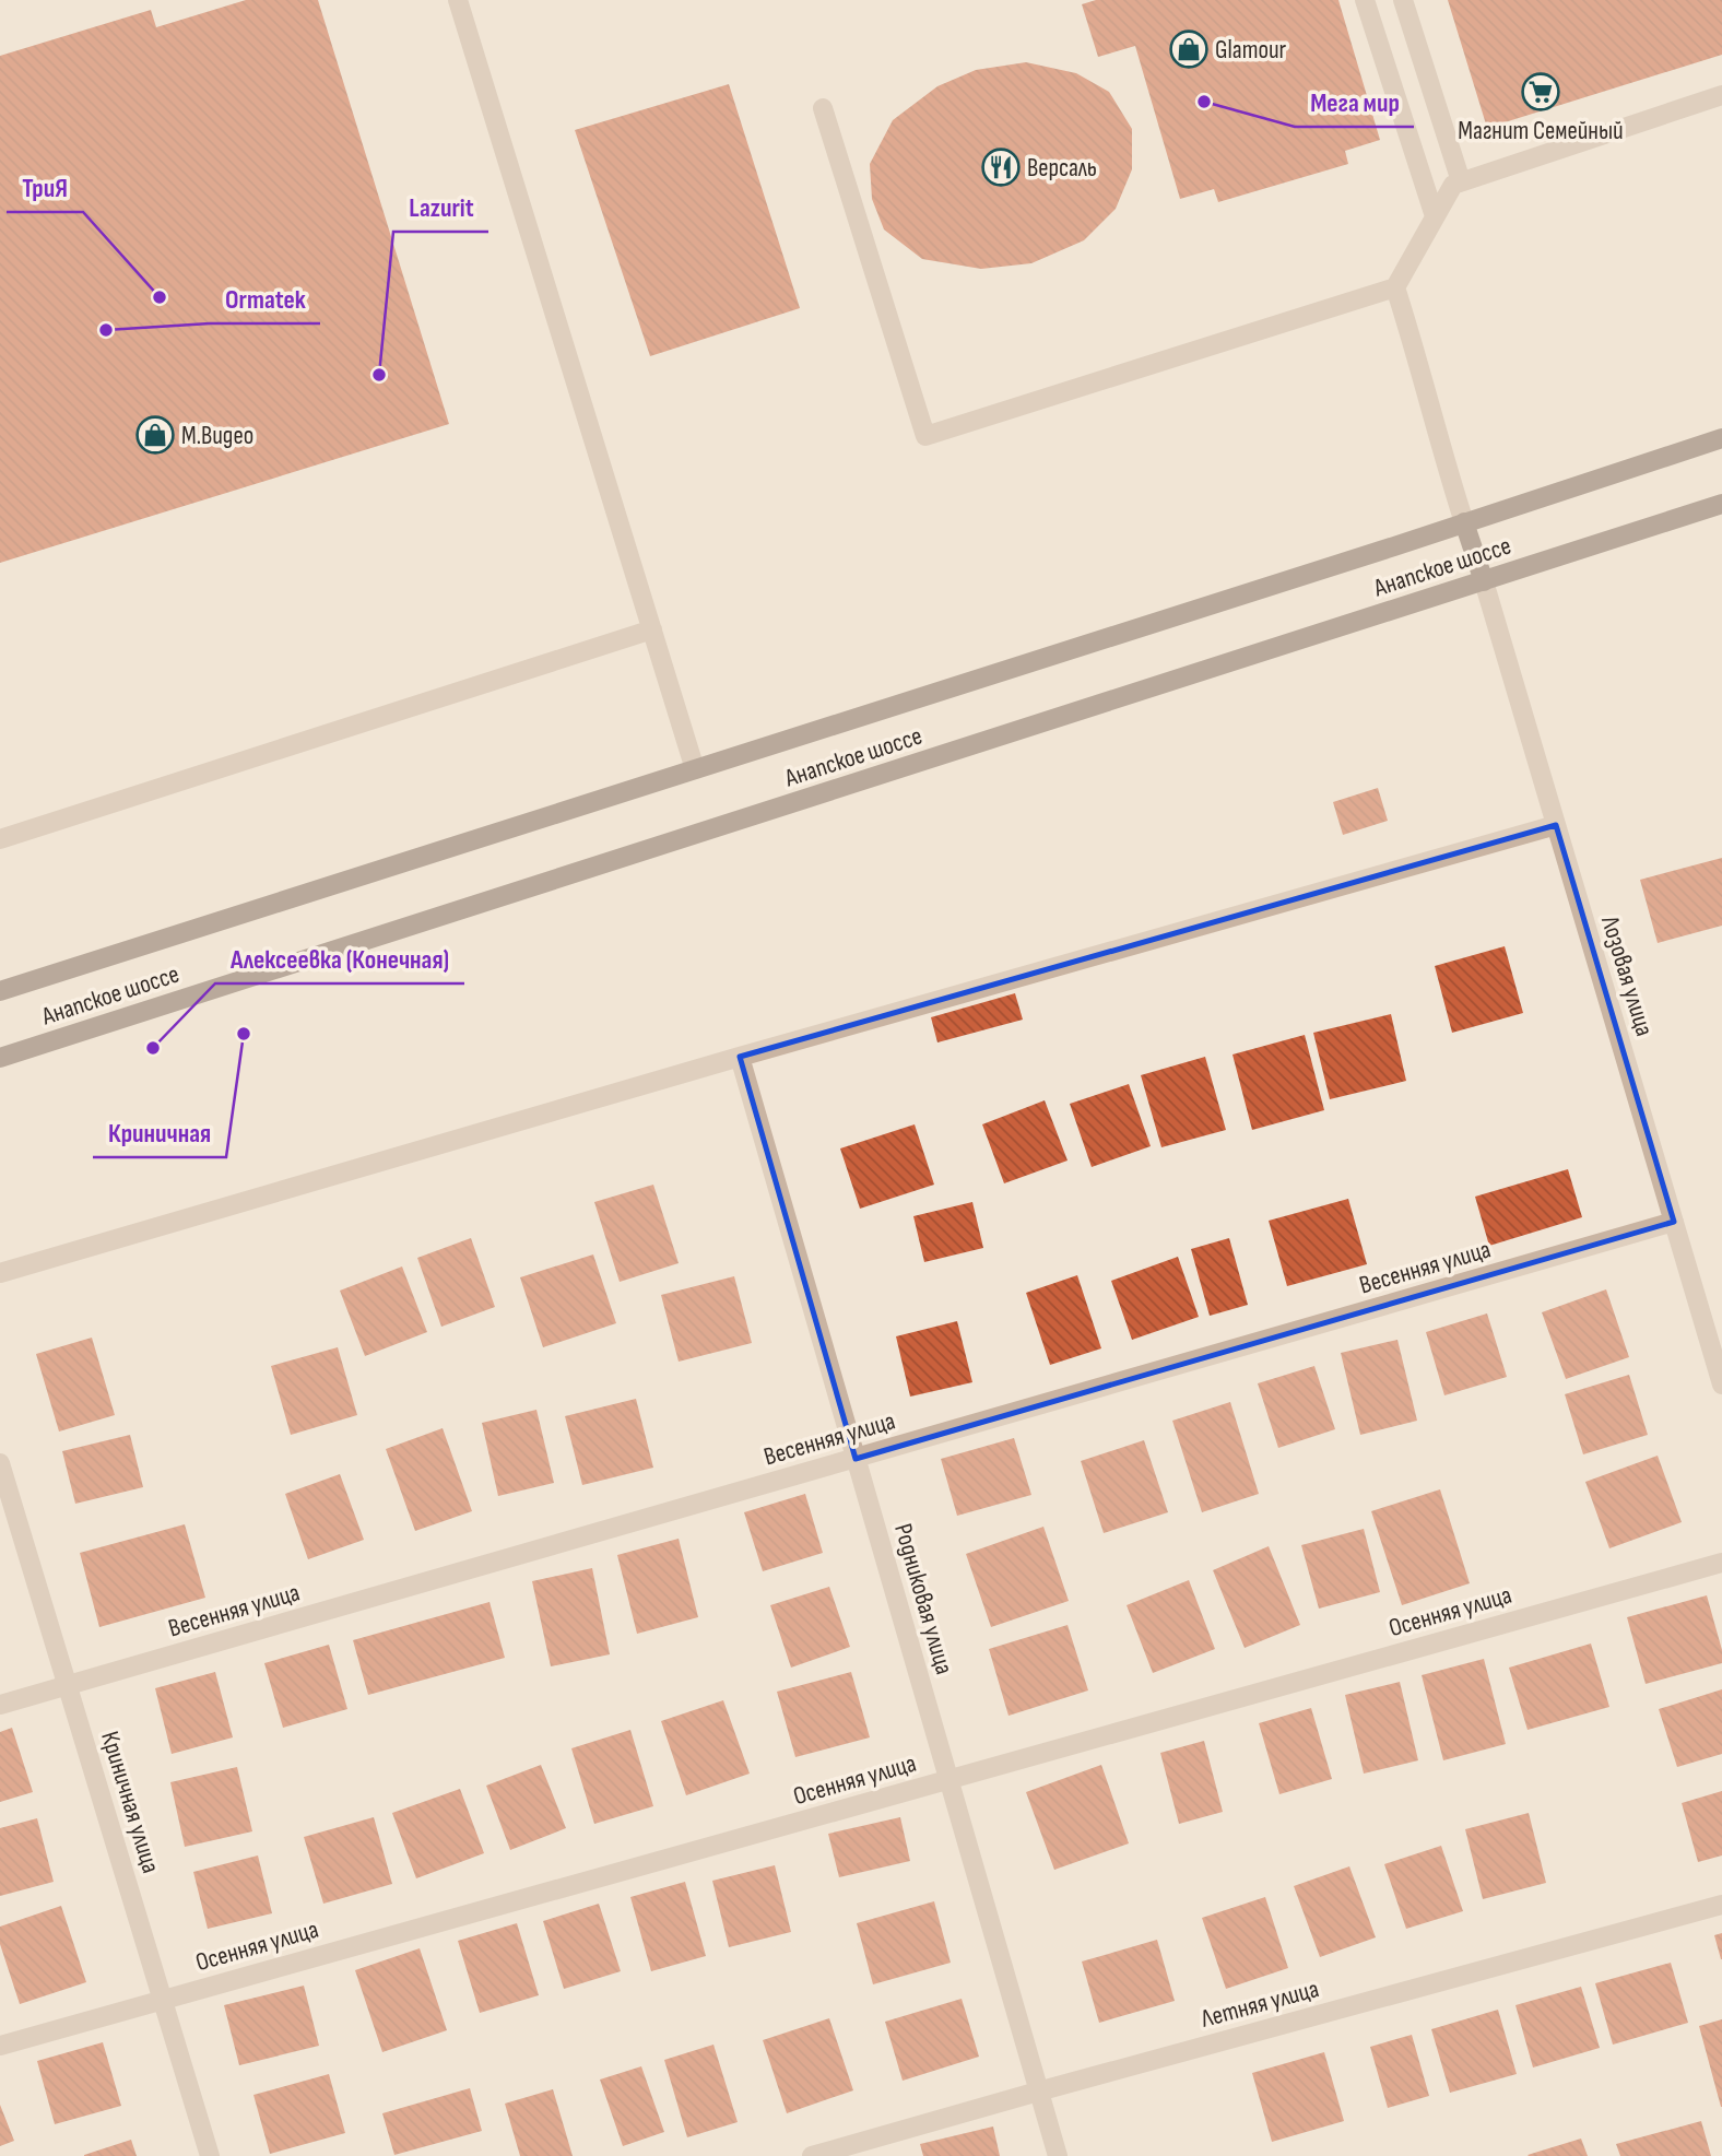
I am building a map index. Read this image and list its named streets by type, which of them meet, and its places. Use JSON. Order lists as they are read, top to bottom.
{
  "streets": {
    "main road": ["Анапское шоссе"],
    "street": [
      "Лозовая улица",
      "Весенняя улица",
      "Родниковая улица",
      "Осенняя улица",
      "Криничная улица",
      "Летняя улица"
    ]
  },
  "crossings": [
    ["Анапское шоссе", "Лозовая улица"],
    ["Лозовая улица", "Весенняя улица"],
    ["Весенняя улица", "Родниковая улица"],
    ["Весенняя улица", "Криничная улица"],
    ["Родниковая улица", "Осенняя улица"],
    ["Родниковая улица", "Летняя улица"],
    ["Осенняя улица", "Криничная улица"]
  ],
  "places": {
    "shop": ["Glamour", "М.Видео"],
    "supermarket": ["Магнит Семейный"],
    "other": [
      "Мега мир",
      "ТриЯ",
      "Ormatek",
      "Lazurit",
      "Криничная",
      "Алексеевка (Конечная)"
    ],
    "restaurant": ["Версаль"]
  }
}
